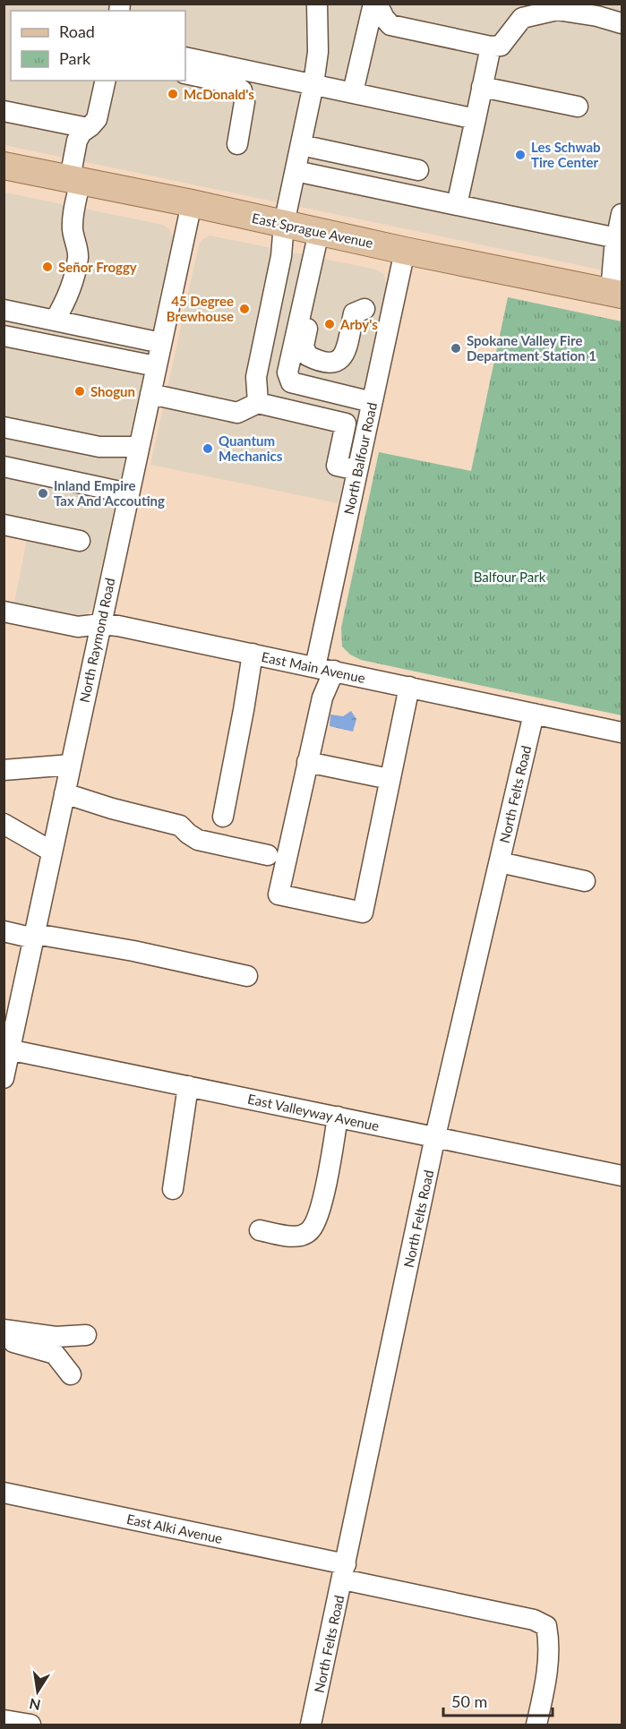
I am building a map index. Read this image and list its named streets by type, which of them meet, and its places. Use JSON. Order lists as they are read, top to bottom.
{
  "streets": {
    "main road": ["East Sprague Avenue"],
    "street": [
      "North Balfour Road",
      "North Raymond Road",
      "East Main Avenue",
      "North Felts Road",
      "East Valleyway Avenue",
      "East Alki Avenue"
    ]
  },
  "crossings": [
    ["East Sprague Avenue", "North Balfour Road"],
    ["East Sprague Avenue", "North Raymond Road"],
    ["North Balfour Road", "East Main Avenue"],
    ["North Raymond Road", "East Main Avenue"],
    ["North Raymond Road", "East Valleyway Avenue"],
    ["East Main Avenue", "North Felts Road"],
    ["North Felts Road", "East Valleyway Avenue"],
    ["North Felts Road", "East Alki Avenue"]
  ],
  "parks": ["Balfour Park"],
  "places": [
    "McDonald's",
    "Les Schwab Tire Center",
    "Señor Froggy",
    "45 Degree Brewhouse",
    "Arby's",
    "Spokane Valley Fire Department Station 1",
    "Shogun",
    "Quantum Mechanics",
    "Inland Empire Tax And Accouting"
  ],
  "legend": ["Road", "Park"],
  "scale_bar": "50 m",
  "north": "bottom"
}
